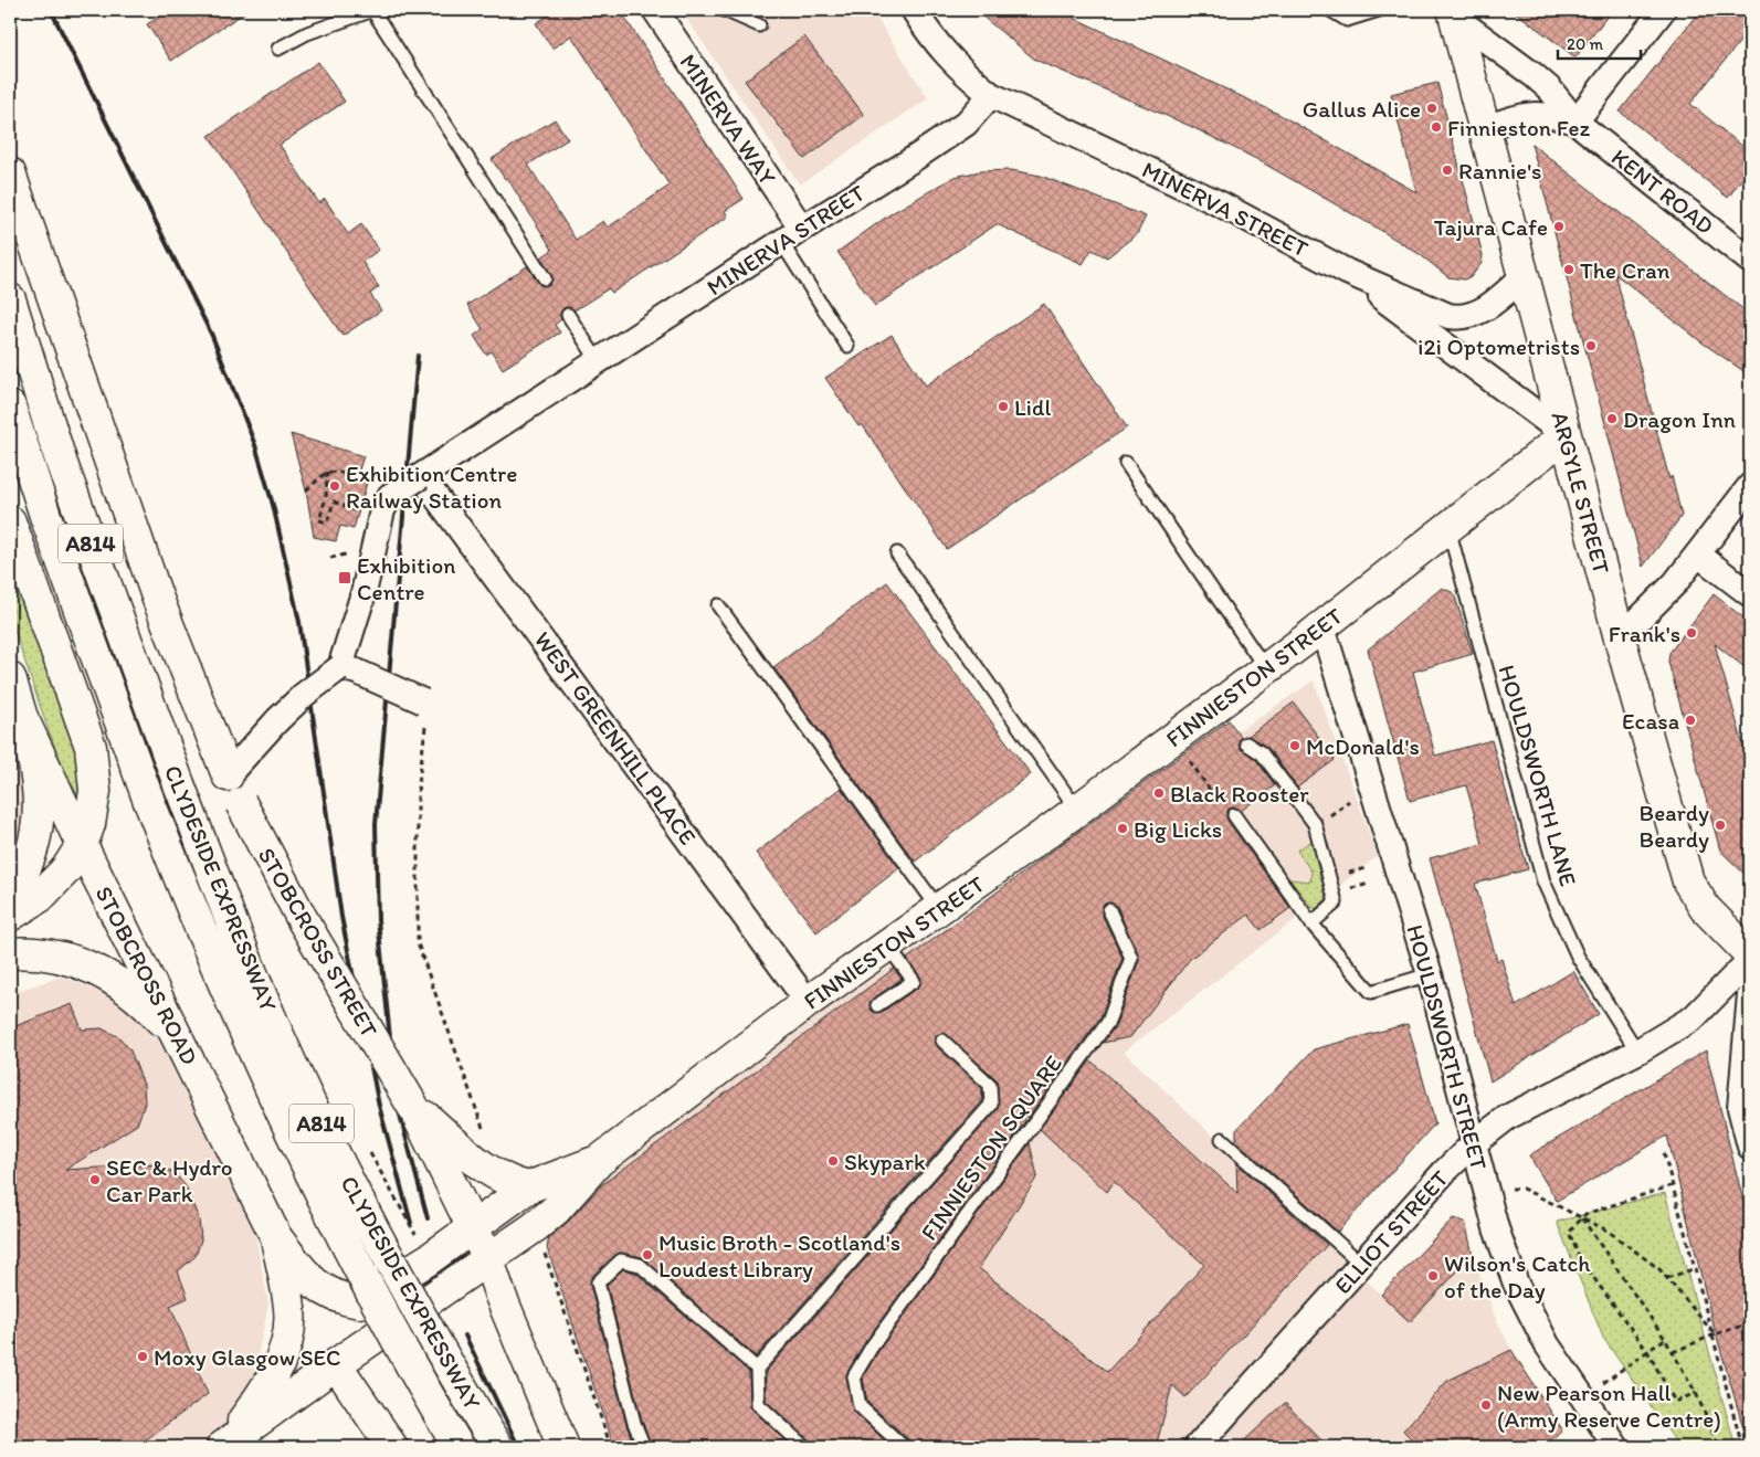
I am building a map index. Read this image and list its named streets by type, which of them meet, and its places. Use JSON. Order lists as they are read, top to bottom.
{
  "streets": {
    "street": [
      "MINERVA WAY",
      "KENT ROAD",
      "MINERVA STREET",
      "ARGYLE STREET",
      "A814",
      "FINNIESTON STREET",
      "WEST GREENHILL PLACE",
      "CLYDESIDE EXPRESSWAY",
      "STOBCROSS STREET",
      "STOBCROSS ROAD",
      "HOULDSWORTH STREET",
      "ELLIOT STREET"
    ],
    "lane": ["HOULDSWORTH LANE", "FINNIESTON SQUARE"]
  },
  "crossings": [
    ["MINERVA WAY", "MINERVA STREET"],
    ["KENT ROAD", "ARGYLE STREET"],
    ["MINERVA STREET", "ARGYLE STREET"],
    ["MINERVA STREET", "FINNIESTON STREET"],
    ["MINERVA STREET", "WEST GREENHILL PLACE"],
    ["ARGYLE STREET", "FINNIESTON STREET"],
    ["FINNIESTON STREET", "WEST GREENHILL PLACE"],
    ["FINNIESTON STREET", "HOULDSWORTH LANE"],
    ["FINNIESTON STREET", "STOBCROSS STREET"],
    ["FINNIESTON STREET", "HOULDSWORTH STREET"],
    ["HOULDSWORTH LANE", "ELLIOT STREET"],
    ["HOULDSWORTH STREET", "ELLIOT STREET"]
  ],
  "places": {
    "other": [
      "Gallus Alice",
      "Finnieston Fez",
      "Rannie's",
      "Tajura Cafe",
      "The Cran",
      "i2i Optometrists",
      "Lidl",
      "Dragon Inn",
      "Exhibition Centre Railway Station",
      "Frank's",
      "Ecasa",
      "McDonald's",
      "Black Rooster",
      "Beardy Beardy",
      "Big Licks",
      "Skypark",
      "SEC & Hydro Car Park",
      "Music Broth - Scotland's Loudest Library",
      "Wilson's Catch of the Day",
      "Moxy Glasgow SEC",
      "New Pearson Hall (Army Reserve Centre)"
    ],
    "transit": ["Exhibition Centre"]
  },
  "scale_bar": "20 m"
}
